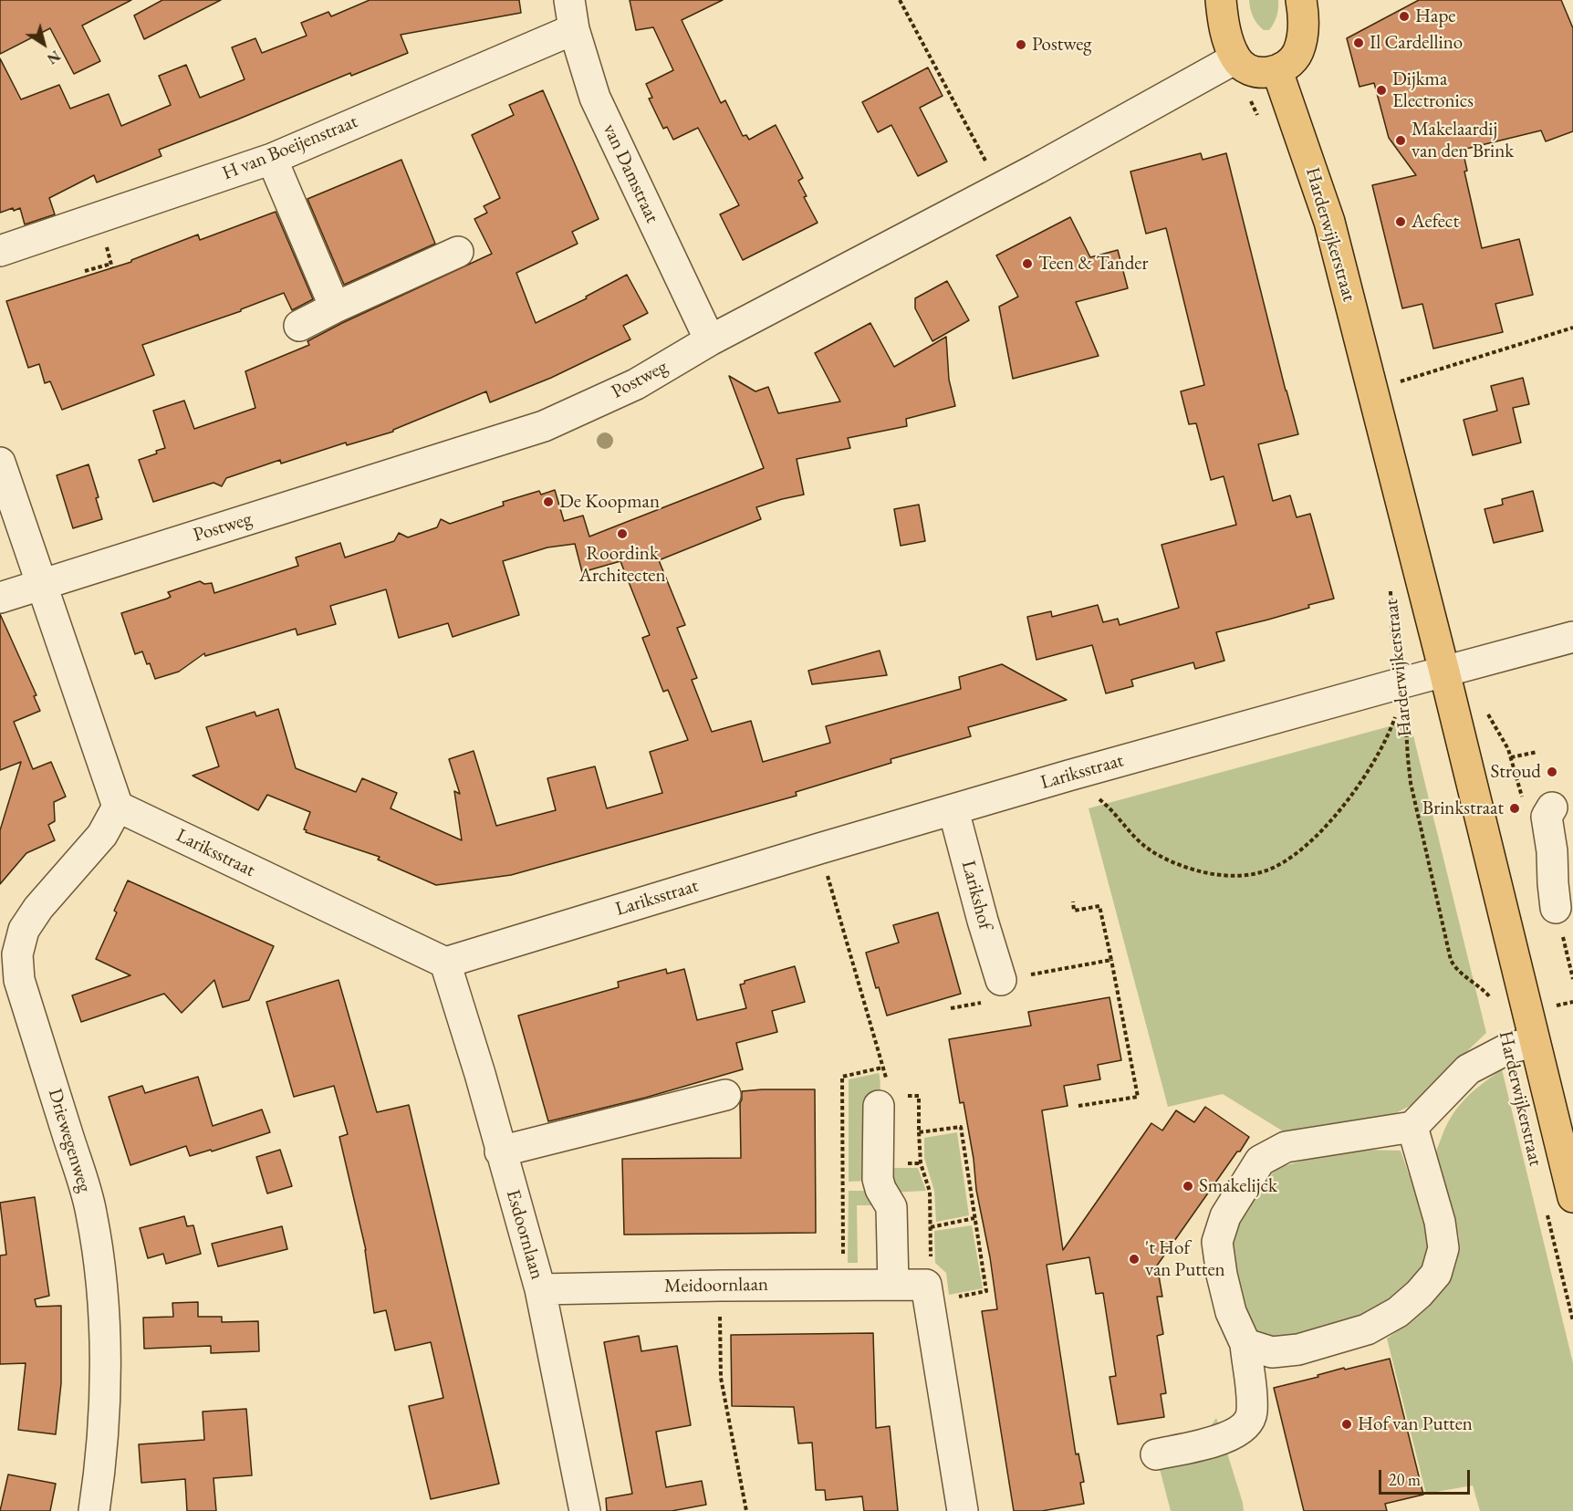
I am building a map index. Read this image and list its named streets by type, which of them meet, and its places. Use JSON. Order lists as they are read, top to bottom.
{
  "streets": {
    "main road": ["Harderwijkerstraat"],
    "street": [
      "H van Boeijenstraat",
      "van Damstraat",
      "Postweg",
      "Lariksstraat",
      "Larikshof",
      "Driewegenweg",
      "Esdoornlaan",
      "Meidoornlaan"
    ]
  },
  "crossings": [
    ["H van Boeijenstraat", "van Damstraat"],
    ["van Damstraat", "Postweg"],
    ["Harderwijkerstraat", "Lariksstraat"],
    ["Lariksstraat", "Larikshof"],
    ["Lariksstraat", "Driewegenweg"],
    ["Lariksstraat", "Esdoornlaan"],
    ["Esdoornlaan", "Meidoornlaan"]
  ],
  "places": [
    "Hape",
    "Il Cardellino",
    "Postweg",
    "Dijkma Electronics",
    "Makelaardij van den Brink",
    "Aefect",
    "Teen & Tander",
    "De Koopman",
    "Roordink Architecten",
    "Stroud",
    "Brinkstraat",
    "Smakelijck",
    "'t Hof van Putten",
    "Hof van Putten"
  ],
  "scale_bar": "20 m",
  "north": "bottom right"
}
